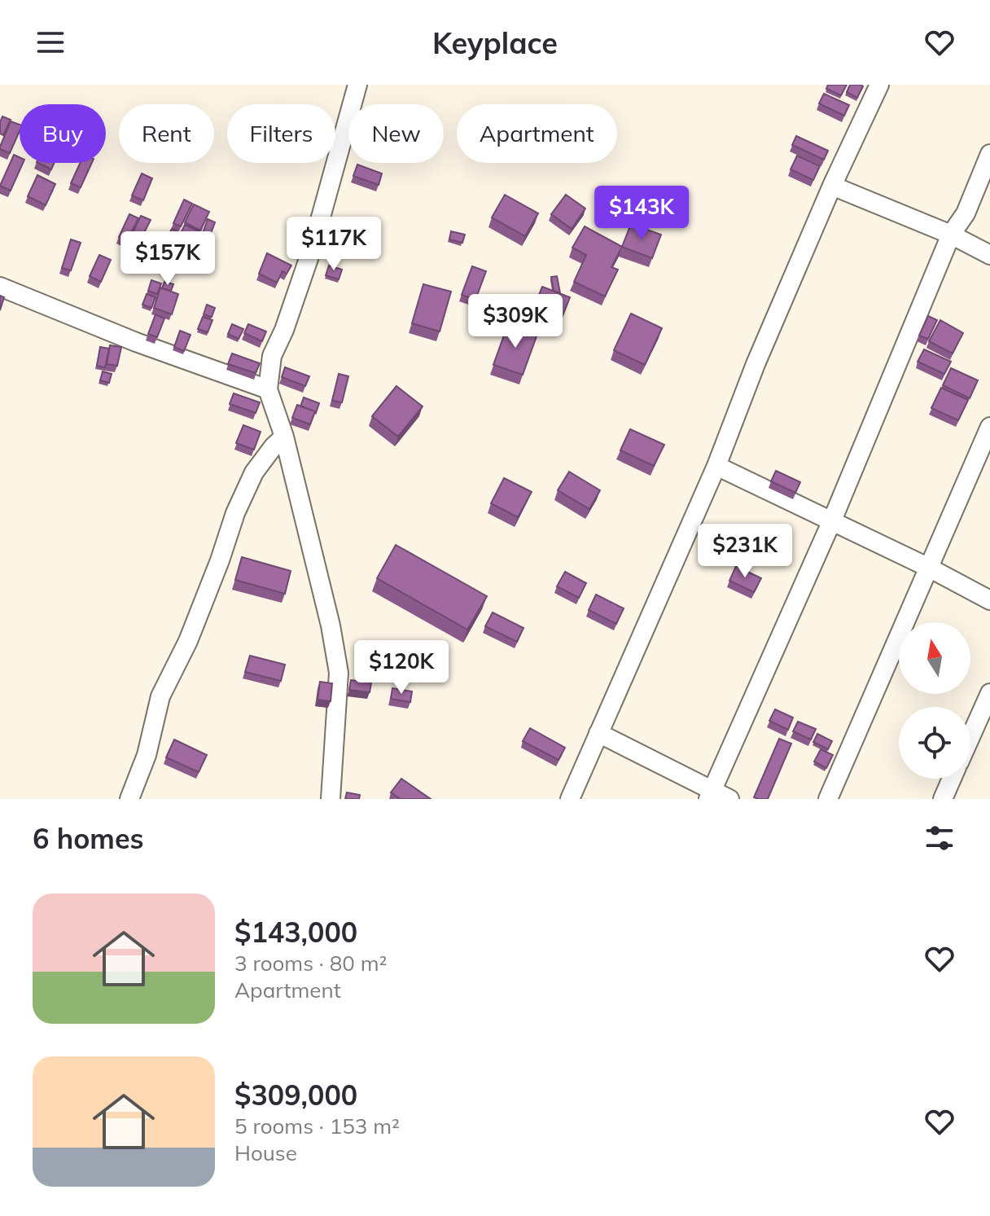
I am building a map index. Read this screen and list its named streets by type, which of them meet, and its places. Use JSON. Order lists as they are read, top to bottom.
{
  "north": "top",
  "page": {
    "header": "Keyplace",
    "chip": [
      "Buy",
      "Rent",
      "Filters",
      "New",
      "Apartment"
    ],
    "price": [
      "$143K",
      "$117K",
      "$157K",
      "$309K",
      "$231K",
      "$120K"
    ],
    "heading": "6 homes",
    "list": [
      {
        "name": "$143,000",
        "note": "3 rooms · 80 m² · Apartment"
      },
      {
        "name": "$309,000",
        "note": "5 rooms · 153 m² · House"
      }
    ]
  }
}
